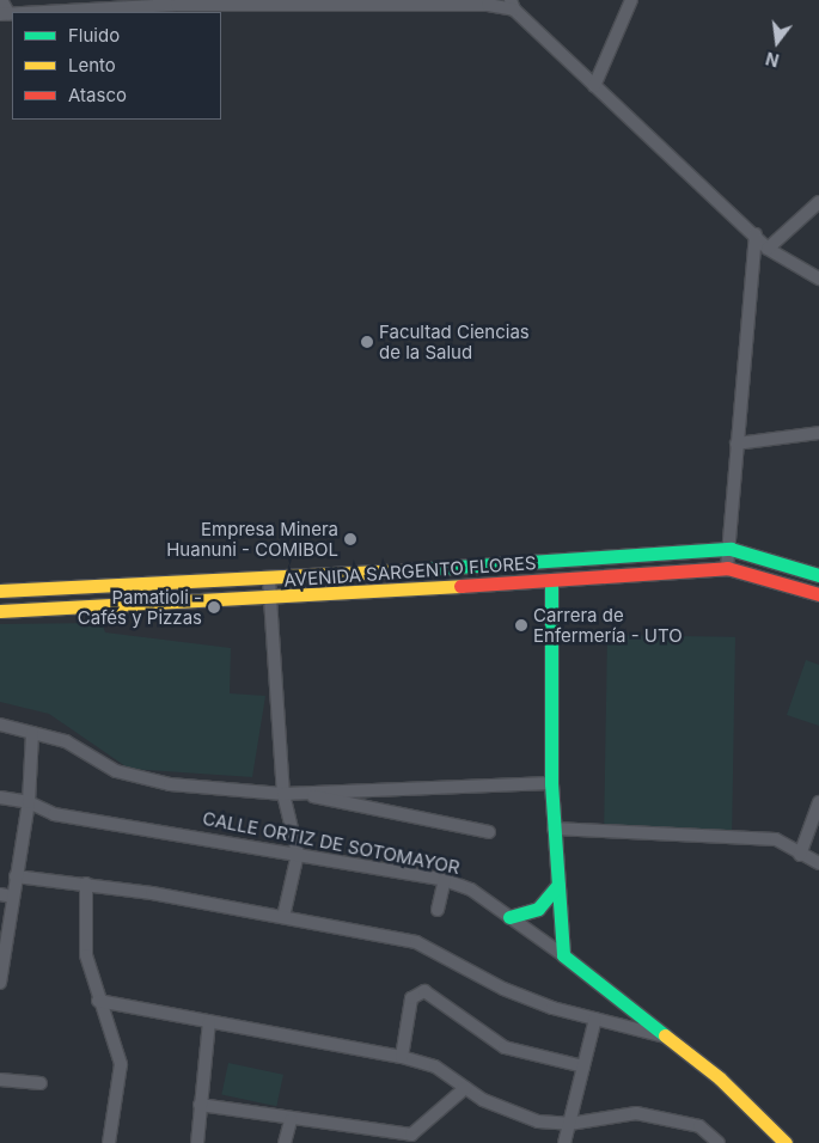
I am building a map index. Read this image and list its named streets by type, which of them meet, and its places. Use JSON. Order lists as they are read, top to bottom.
{
  "streets": {
    "street": ["AVENIDA SARGENTO FLORES", "CALLE ORTIZ DE SOTOMAYOR"]
  },
  "places": [
    "Facultad Ciencias de la Salud",
    "Empresa Minera Huanuni - COMIBOL",
    "Pamatioli - Cafés y Pizzas",
    "Carrera de Enfermería - UTO"
  ],
  "legend": ["Fluido", "Lento", "Atasco"],
  "north": "bottom"
}
